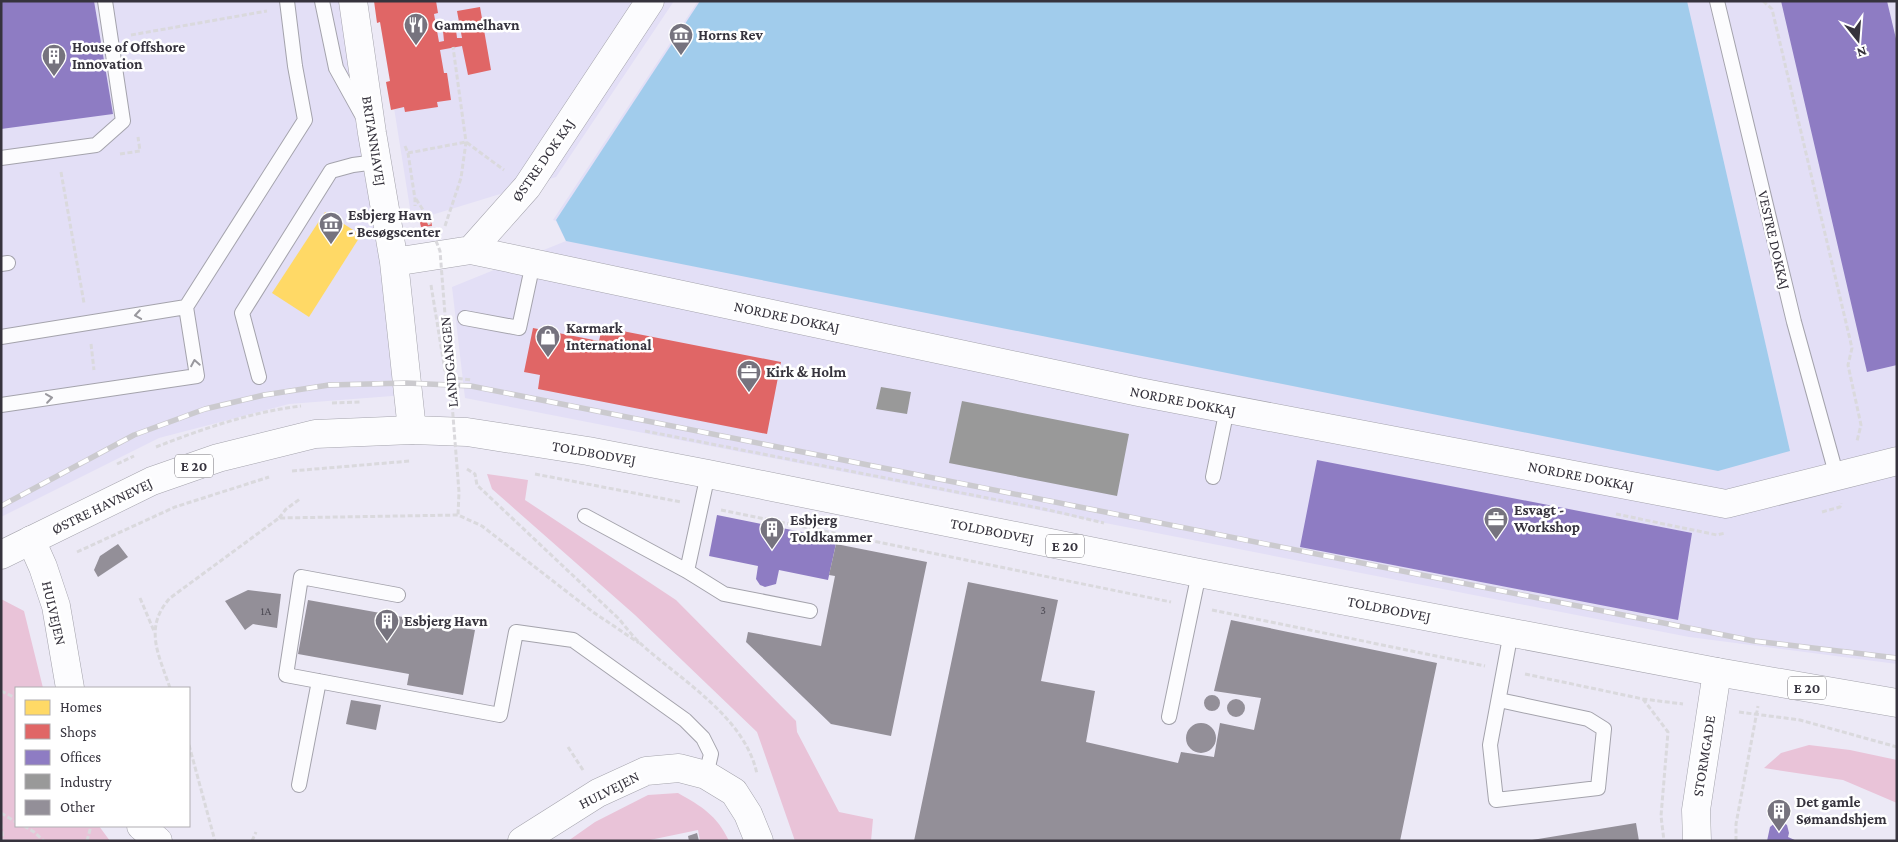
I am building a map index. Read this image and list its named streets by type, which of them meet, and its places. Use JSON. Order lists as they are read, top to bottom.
{
  "streets": {
    "street": [
      "BRITANNIAVEJ",
      "ØSTRE DOK KAJ",
      "NORDRE DOKKAJ",
      "TOLDBODVEJ",
      "E 20",
      "ØSTRE HAVNEVEJ",
      "HULVEJEN",
      "STORMGADE"
    ],
    "lane": ["VESTRE DOKKAJ"],
    "path": ["LANDGANGEN"]
  },
  "crossings": [
    ["BRITANNIAVEJ", "TOLDBODVEJ"],
    ["BRITANNIAVEJ", "ØSTRE HAVNEVEJ"],
    ["ØSTRE DOK KAJ", "NORDRE DOKKAJ"],
    ["VESTRE DOKKAJ", "NORDRE DOKKAJ"],
    ["TOLDBODVEJ", "E 20"],
    ["TOLDBODVEJ", "ØSTRE HAVNEVEJ"],
    ["TOLDBODVEJ", "STORMGADE"],
    ["E 20", "STORMGADE"],
    ["ØSTRE HAVNEVEJ", "HULVEJEN"]
  ],
  "places": {
    "restaurant": ["Gammelhavn"],
    "museum": ["Horns Rev", "Esbjerg Havn - Besøgscenter"],
    "building": [
      "House of Offshore Innovation",
      "Esbjerg Toldkammer",
      "Esbjerg Havn",
      "Det gamle Sømandshjem"
    ],
    "shop": ["Karmark International"],
    "office": ["Kirk & Holm", "Esvagt - Workshop"]
  },
  "house_numbers": ["3", "1A"],
  "legend": [
    "Homes",
    "Shops",
    "Offices",
    "Industry",
    "Other"
  ],
  "north": "bottom"
}
